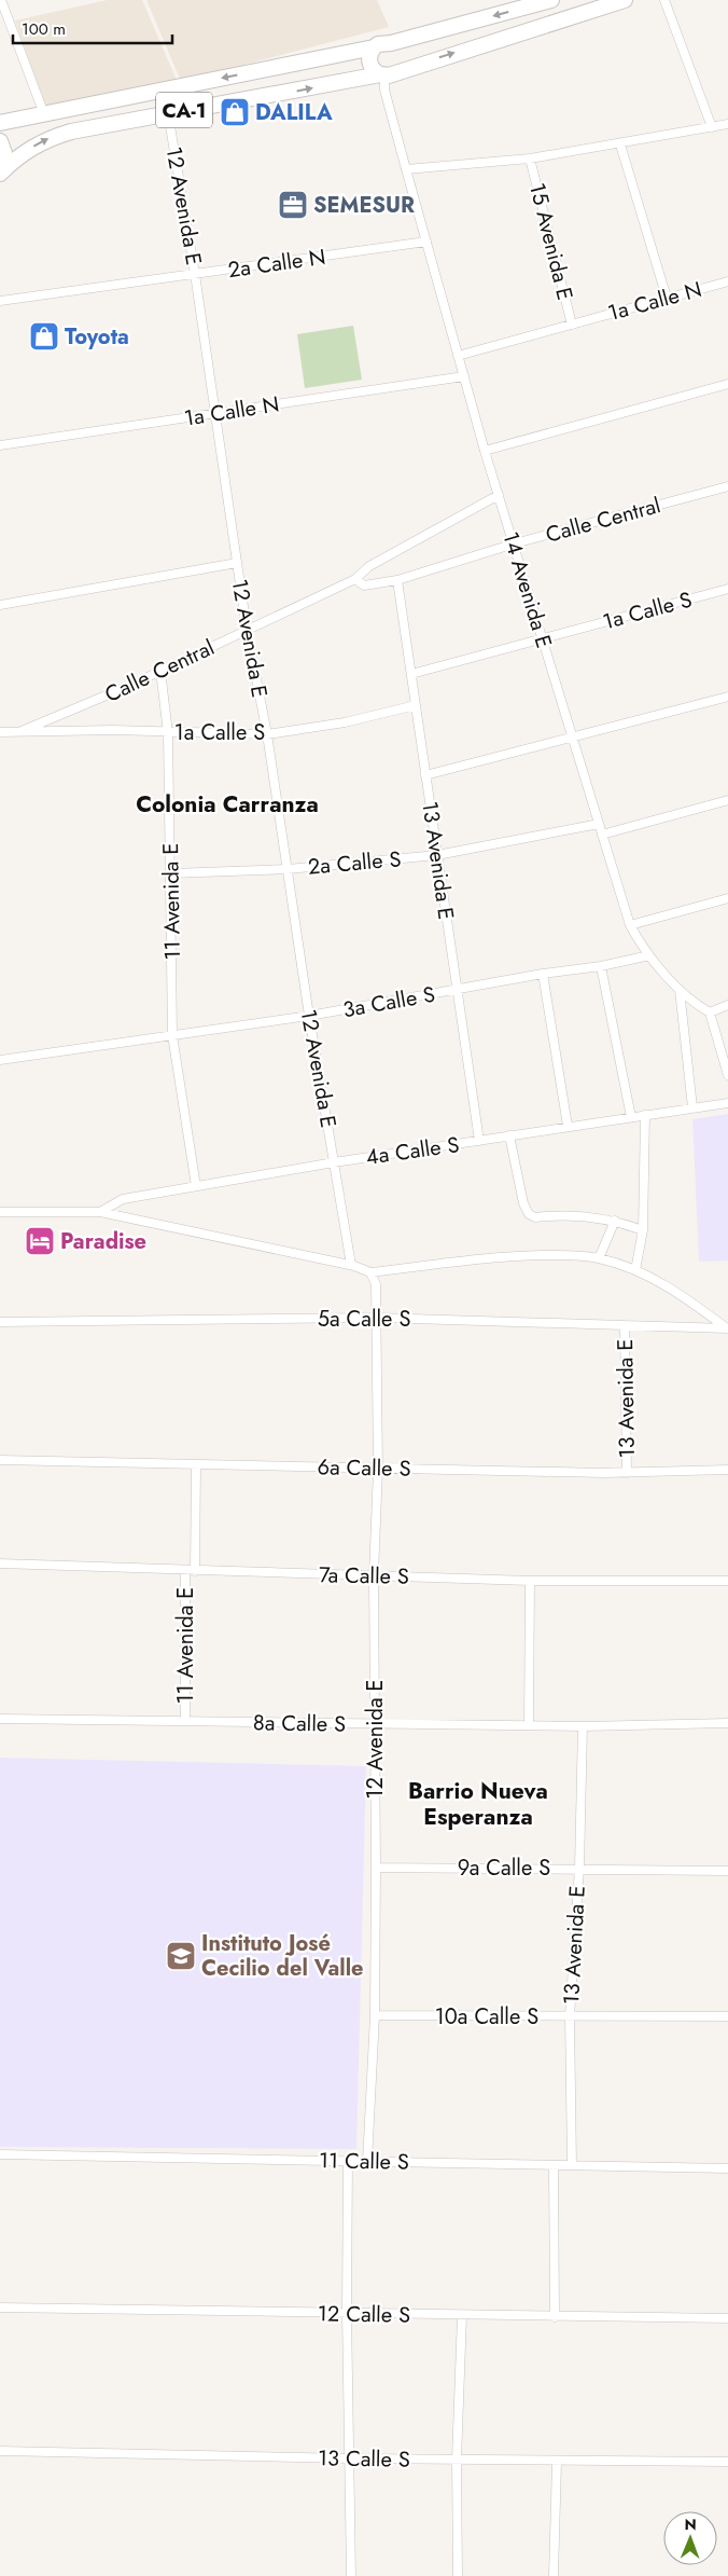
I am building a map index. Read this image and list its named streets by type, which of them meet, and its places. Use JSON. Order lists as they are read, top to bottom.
{
  "streets": {
    "highway": ["CA-1"],
    "street": [
      "12 Avenida E",
      "15 Avenida E",
      "2a Calle N",
      "1a Calle N",
      "Calle Central",
      "14 Avenida E",
      "1a Calle S",
      "13 Avenida E",
      "2a Calle S",
      "11 Avenida E",
      "3a Calle S",
      "4a Calle S",
      "5a Calle S",
      "6a Calle S",
      "7a Calle S",
      "8a Calle S",
      "9a Calle S",
      "10a Calle S",
      "11 Calle S",
      "12 Calle S",
      "13 Calle S"
    ]
  },
  "crossings": [
    ["CA-1", "12 Avenida E"],
    ["CA-1", "14 Avenida E"],
    ["12 Avenida E", "2a Calle N"],
    ["12 Avenida E", "1a Calle N"],
    ["12 Avenida E", "Calle Central"],
    ["12 Avenida E", "1a Calle S"],
    ["12 Avenida E", "2a Calle S"],
    ["12 Avenida E", "3a Calle S"],
    ["12 Avenida E", "4a Calle S"],
    ["12 Avenida E", "5a Calle S"],
    ["12 Avenida E", "6a Calle S"],
    ["12 Avenida E", "7a Calle S"],
    ["12 Avenida E", "8a Calle S"],
    ["12 Avenida E", "9a Calle S"],
    ["12 Avenida E", "10a Calle S"],
    ["12 Avenida E", "11 Calle S"],
    ["15 Avenida E", "1a Calle N"],
    ["2a Calle N", "14 Avenida E"],
    ["1a Calle N", "14 Avenida E"],
    ["Calle Central", "14 Avenida E"],
    ["Calle Central", "1a Calle S"],
    ["Calle Central", "13 Avenida E"],
    ["Calle Central", "11 Avenida E"],
    ["14 Avenida E", "1a Calle S"],
    ["14 Avenida E", "2a Calle S"],
    ["14 Avenida E", "3a Calle S"],
    ["1a Calle S", "13 Avenida E"],
    ["1a Calle S", "11 Avenida E"],
    ["13 Avenida E", "2a Calle S"],
    ["13 Avenida E", "3a Calle S"],
    ["13 Avenida E", "4a Calle S"],
    ["13 Avenida E", "5a Calle S"],
    ["13 Avenida E", "6a Calle S"],
    ["13 Avenida E", "8a Calle S"],
    ["13 Avenida E", "9a Calle S"],
    ["13 Avenida E", "10a Calle S"],
    ["13 Avenida E", "11 Calle S"],
    ["2a Calle S", "11 Avenida E"],
    ["11 Avenida E", "3a Calle S"],
    ["11 Avenida E", "4a Calle S"],
    ["11 Avenida E", "6a Calle S"],
    ["11 Avenida E", "7a Calle S"],
    ["11 Avenida E", "8a Calle S"]
  ],
  "districts": ["Colonia Carranza", "Barrio Nueva Esperanza"],
  "places": {
    "shop": ["DALILA", "Toyota"],
    "office": ["SEMESUR"],
    "hotel": ["Paradise"],
    "school or university": ["Instituto José Cecilio del Valle"]
  },
  "scale_bar": "100 m",
  "north": "top"
}
